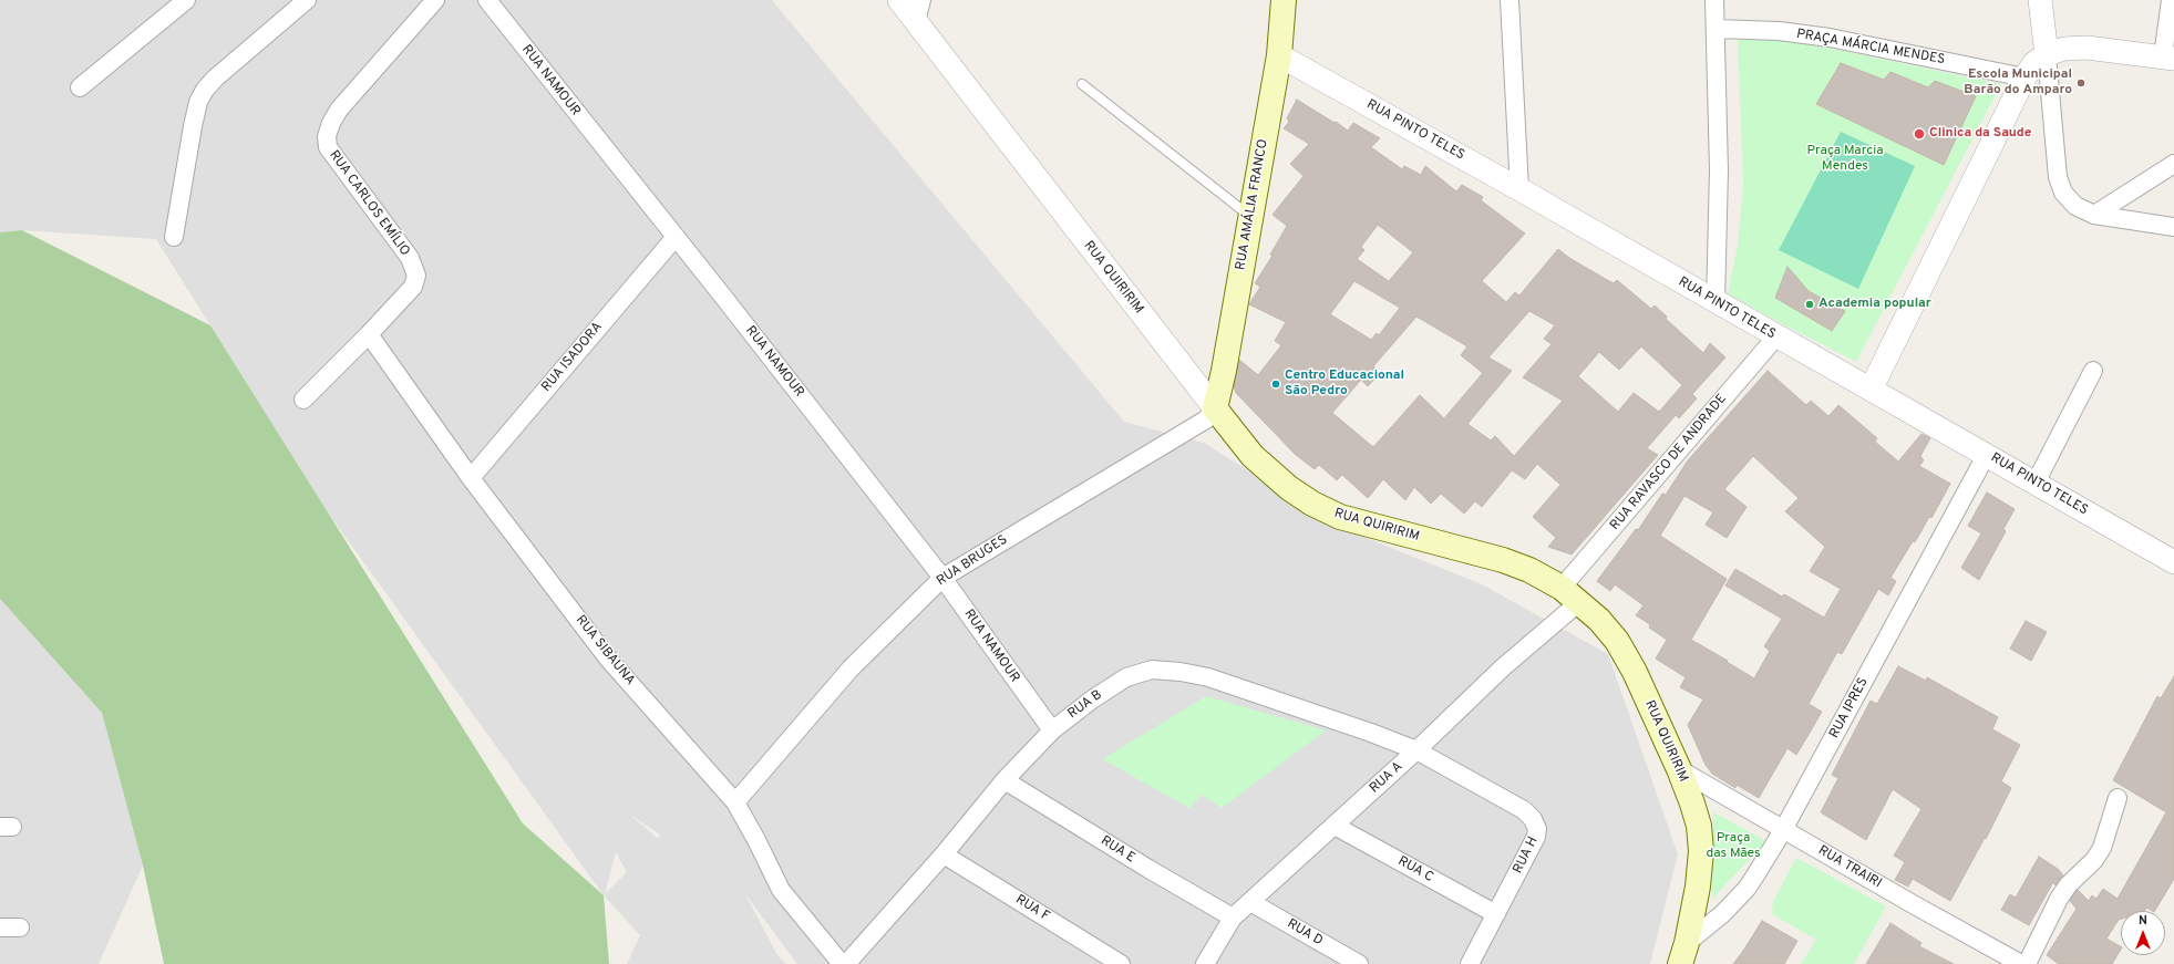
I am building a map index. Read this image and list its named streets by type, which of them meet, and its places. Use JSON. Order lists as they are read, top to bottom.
{
  "streets": {
    "main road": ["RUA AMÁLIA FRANCO", "RUA QUIRIRIM"],
    "street": [
      "PRAÇA MÁRCIA MENDES",
      "RUA NAMOUR",
      "RUA PINTO TELES",
      "RUA CARLOS EMÍLIO",
      "RUA ISADORA",
      "RUA RAVASCO DE ANDRADE",
      "RUA BRUGES",
      "RUA SIBAUNA",
      "RUA B",
      "RUA IPRES",
      "RUA A",
      "RUA E",
      "RUA H",
      "RUA TRAIRI",
      "RUA C",
      "RUA F",
      "RUA D"
    ]
  },
  "crossings": [
    ["RUA NAMOUR", "RUA ISADORA"],
    ["RUA NAMOUR", "RUA BRUGES"],
    ["RUA NAMOUR", "RUA B"],
    ["RUA PINTO TELES", "RUA AMÁLIA FRANCO"],
    ["RUA PINTO TELES", "RUA RAVASCO DE ANDRADE"],
    ["RUA PINTO TELES", "RUA IPRES"],
    ["RUA CARLOS EMÍLIO", "RUA SIBAUNA"],
    ["RUA AMÁLIA FRANCO", "RUA QUIRIRIM"],
    ["RUA AMÁLIA FRANCO", "RUA BRUGES"],
    ["RUA QUIRIRIM", "RUA RAVASCO DE ANDRADE"],
    ["RUA QUIRIRIM", "RUA BRUGES"],
    ["RUA QUIRIRIM", "RUA IPRES"],
    ["RUA QUIRIRIM", "RUA A"],
    ["RUA QUIRIRIM", "RUA TRAIRI"],
    ["RUA ISADORA", "RUA SIBAUNA"],
    ["RUA RAVASCO DE ANDRADE", "RUA A"],
    ["RUA BRUGES", "RUA SIBAUNA"],
    ["RUA B", "RUA A"],
    ["RUA B", "RUA E"],
    ["RUA B", "RUA H"],
    ["RUA B", "RUA F"],
    ["RUA IPRES", "RUA TRAIRI"],
    ["RUA A", "RUA E"],
    ["RUA A", "RUA H"],
    ["RUA A", "RUA C"],
    ["RUA A", "RUA D"],
    ["RUA H", "RUA C"]
  ],
  "parks": ["Praça Marcia Mendes", "Praça das Mães"],
  "places": [
    "Escola Municipal Barão do Amparo",
    "Clinica da Saude",
    "Academia popular",
    "Centro Educacional São Pedro"
  ],
  "north": "top"
}
